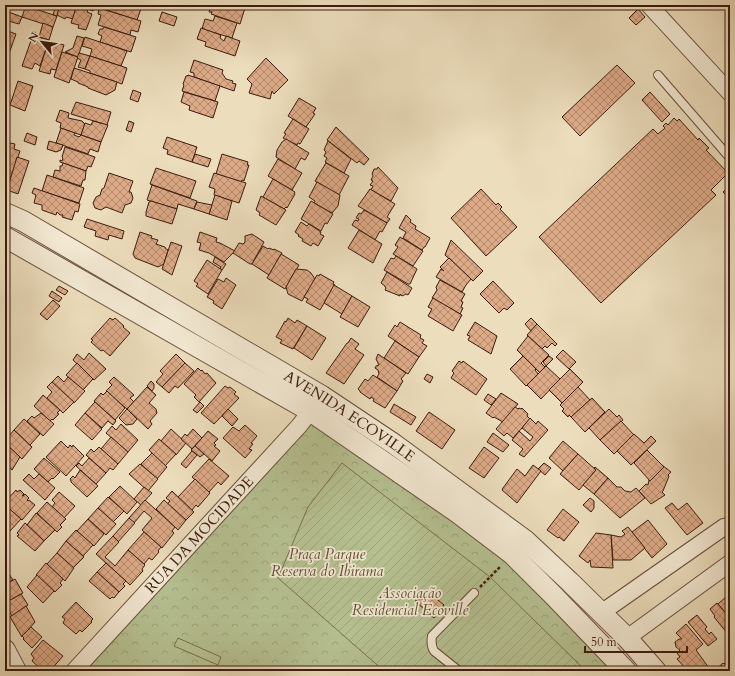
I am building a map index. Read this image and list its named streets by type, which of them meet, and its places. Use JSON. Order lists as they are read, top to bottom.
{
  "streets": {
    "street": ["AVENIDA ECOVILLE", "RUA DA MOCIDADE"]
  },
  "crossings": [
    ["AVENIDA ECOVILLE", "RUA DA MOCIDADE"]
  ],
  "parks": ["Praça Parque Reserva do Ibirama", "Associação Residencial Ecoville"],
  "scale_bar": "50 m",
  "north": "top left"
}
